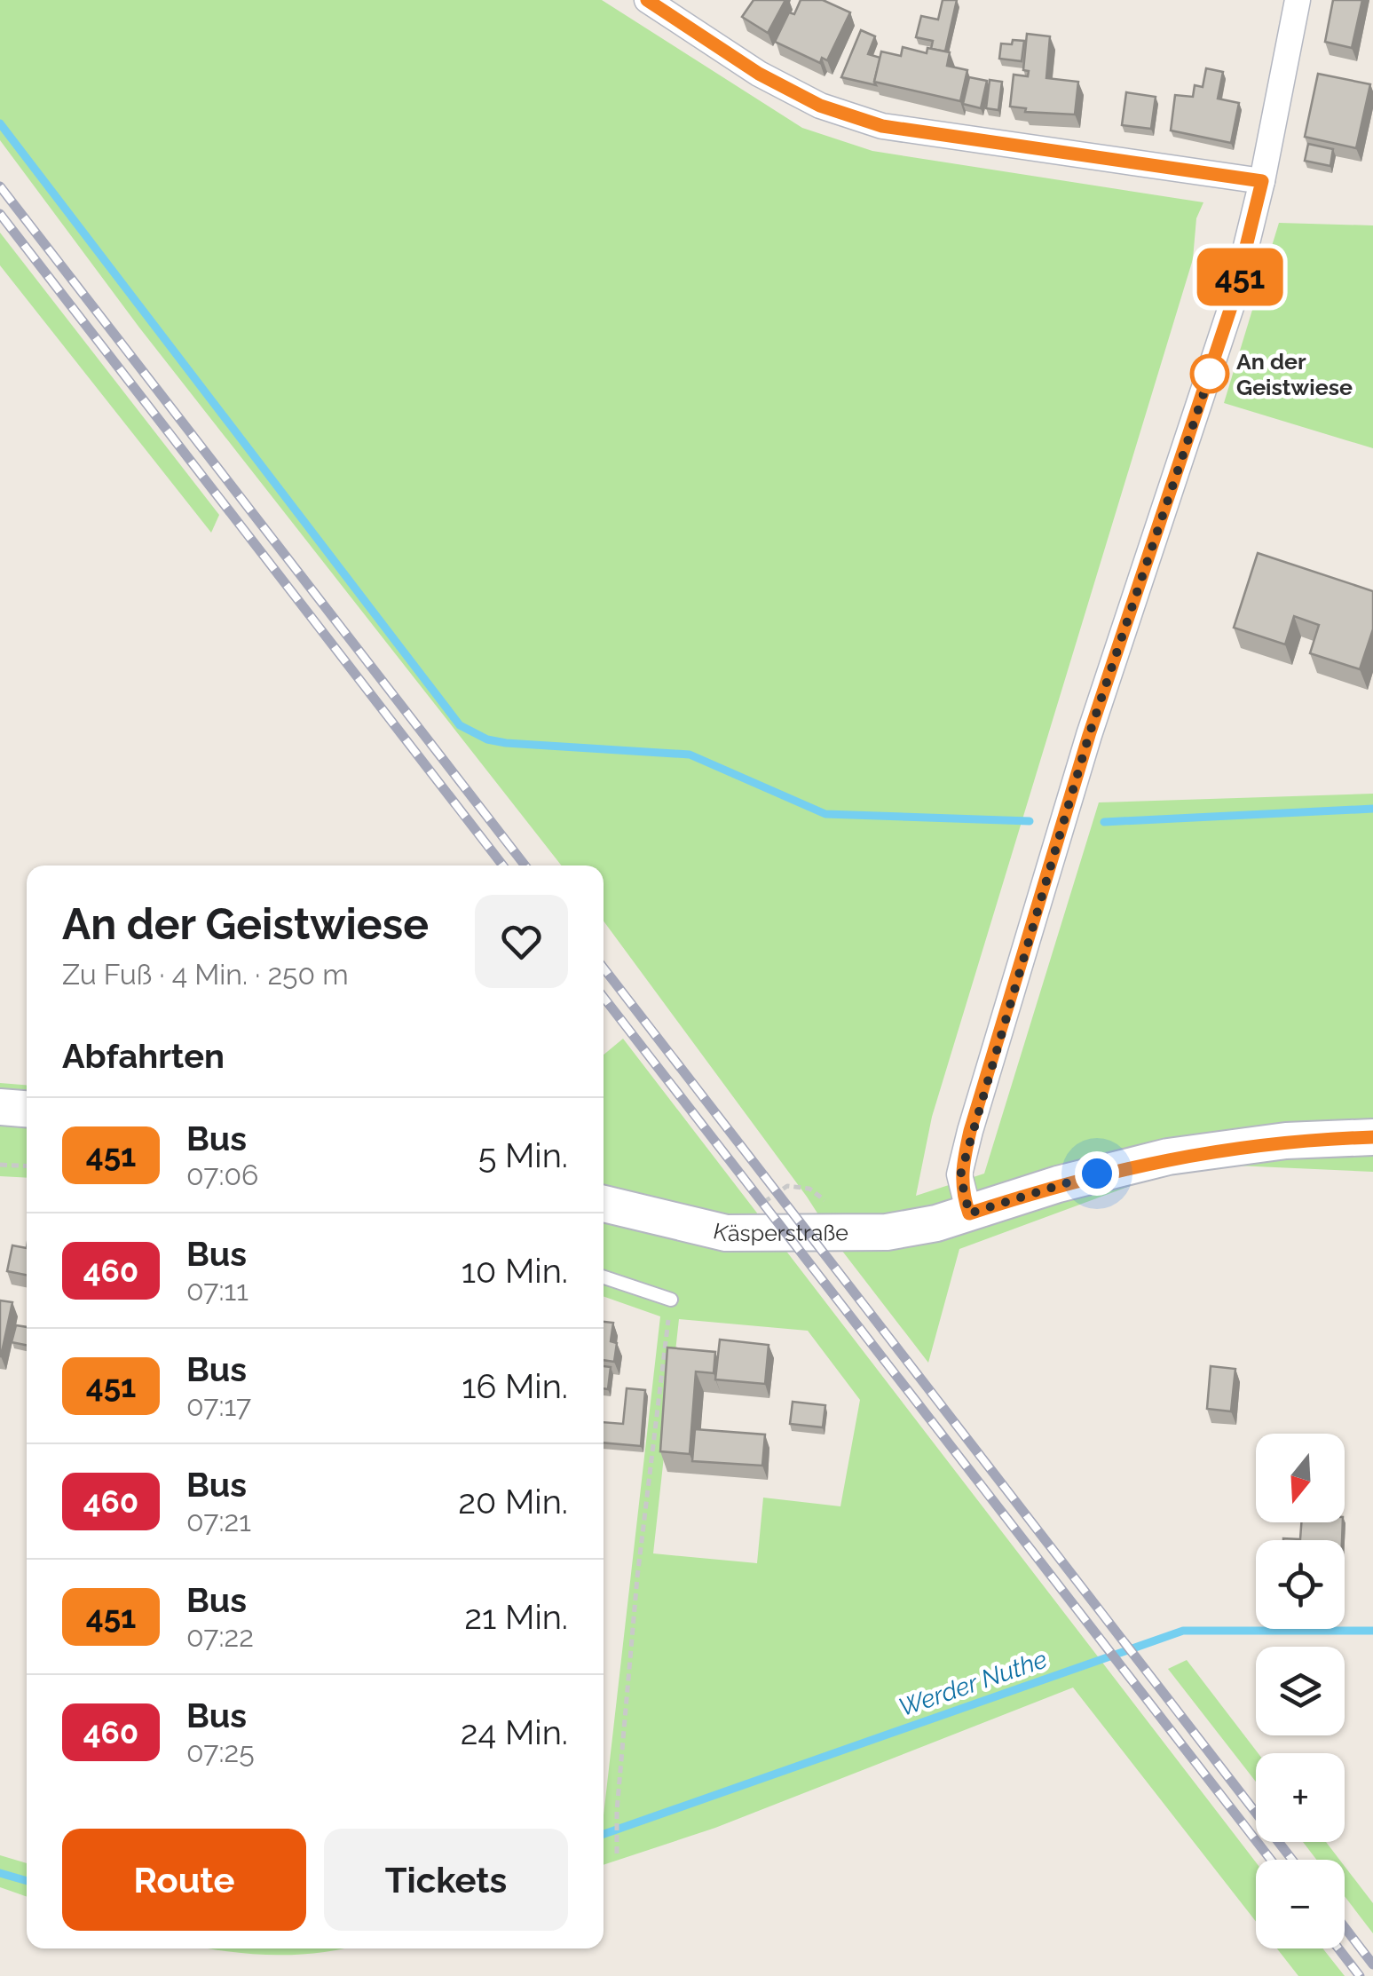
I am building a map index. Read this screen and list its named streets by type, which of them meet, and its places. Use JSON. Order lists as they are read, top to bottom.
{
  "streets": {
    "main road": ["Käsperstraße"]
  },
  "water": ["Werder Nuthe"],
  "places": ["An der Geistwiese"],
  "lines": ["bus line 451"],
  "north": "bottom",
  "page": {
    "on_map": "451",
    "heading": [
      ["An der Geistwiese", "Zu Fuß · 4 Min. · 250 m"],
      "Abfahrten"
    ],
    "list": [
      {
        "mark": "451",
        "name": "Bus",
        "note": "07:06",
        "value": "5 Min."
      },
      {
        "mark": "460",
        "name": "Bus",
        "note": "07:11",
        "value": "10 Min."
      },
      {
        "mark": "451",
        "name": "Bus",
        "note": "07:17",
        "value": "16 Min."
      },
      {
        "mark": "460",
        "name": "Bus",
        "note": "07:21",
        "value": "20 Min."
      },
      {
        "mark": "451",
        "name": "Bus",
        "note": "07:22",
        "value": "21 Min."
      },
      {
        "mark": "460",
        "name": "Bus",
        "note": "07:25",
        "value": "24 Min."
      }
    ],
    "map_buttons": ["+", "−"],
    "buttons": ["Route", "Tickets"]
  }
}
